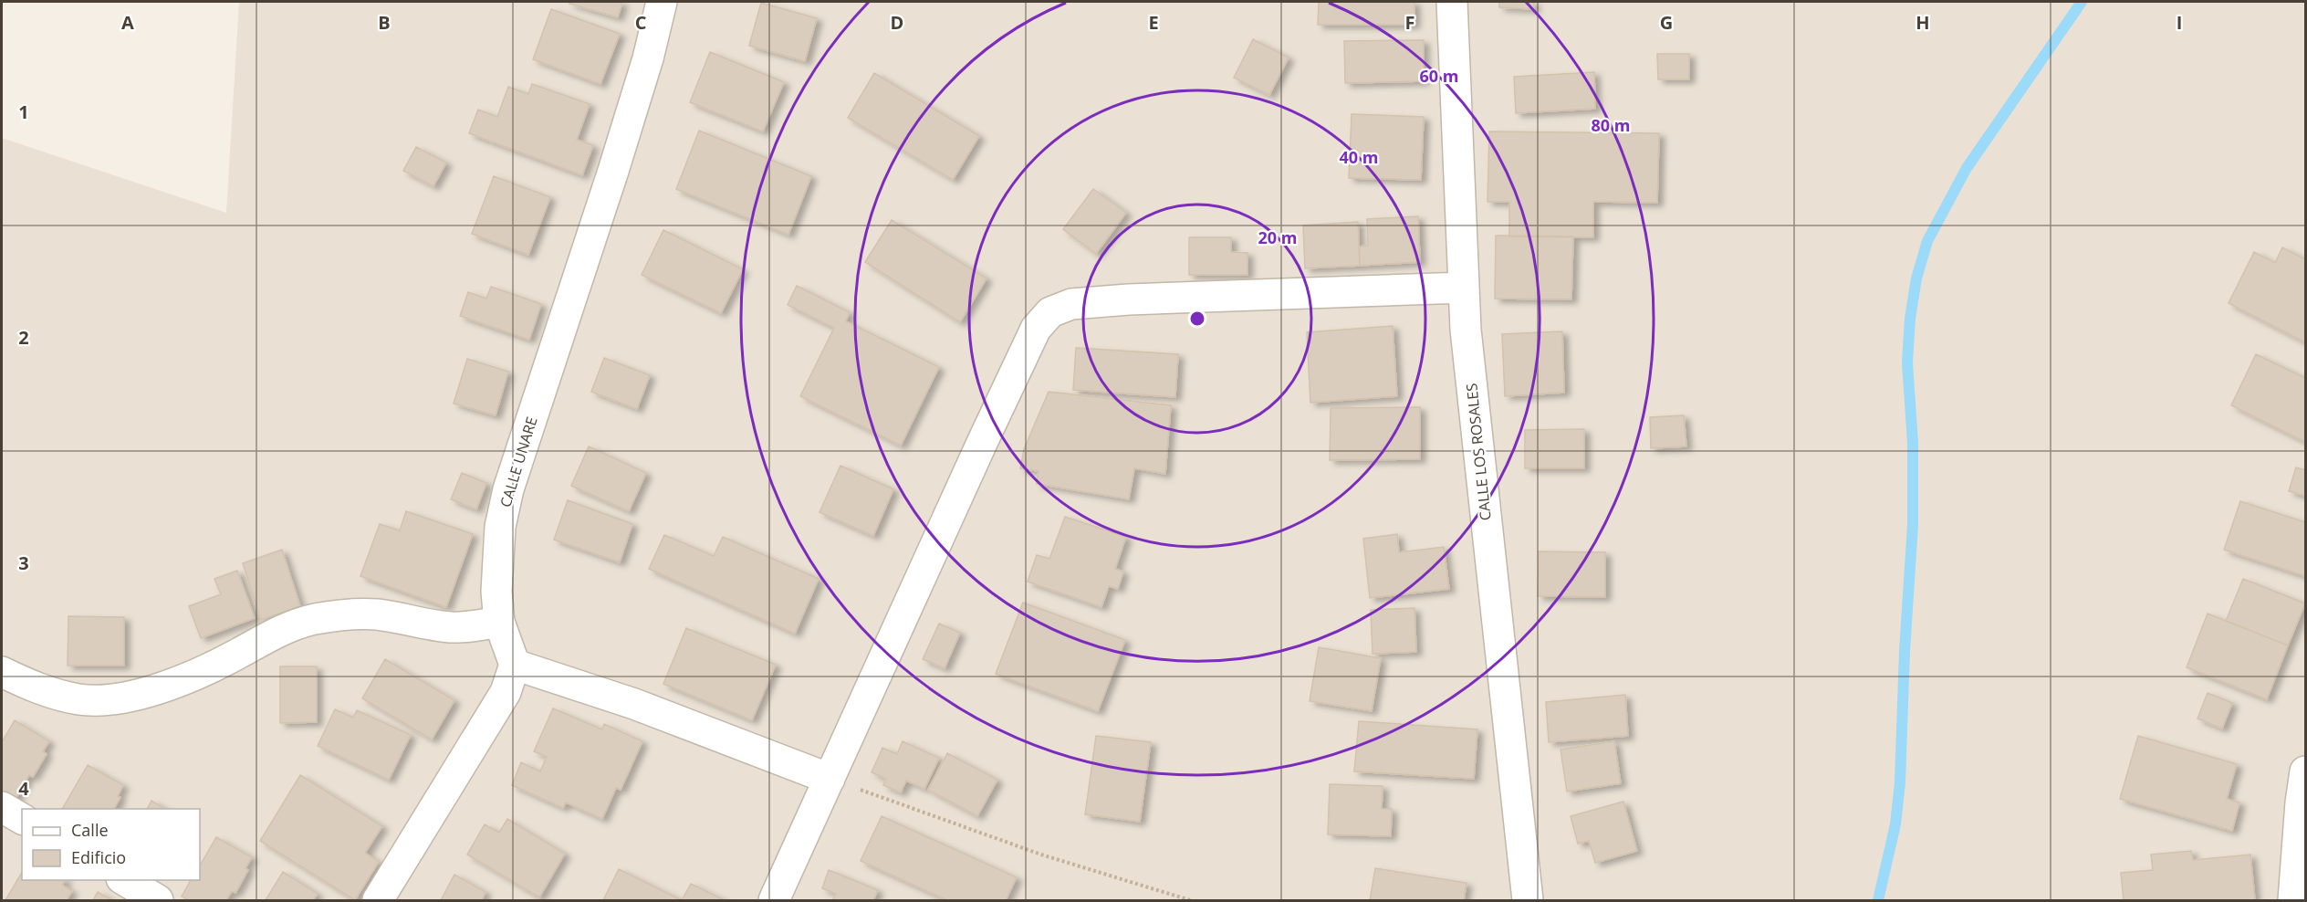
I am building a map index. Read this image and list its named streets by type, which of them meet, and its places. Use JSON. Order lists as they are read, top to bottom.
{
  "streets": {
    "street": ["CALLE LOS ROSALES", "CALLE UNARE"]
  },
  "legend": ["Calle", "Edificio"],
  "grid": {
    "columns": [
      "A",
      "B",
      "C",
      "D",
      "E",
      "F",
      "G",
      "H",
      "I"
    ],
    "rows": [
      "1",
      "2",
      "3",
      "4"
    ]
  },
  "rings": [
    "60 m",
    "80 m",
    "40 m",
    "20 m"
  ]
}
